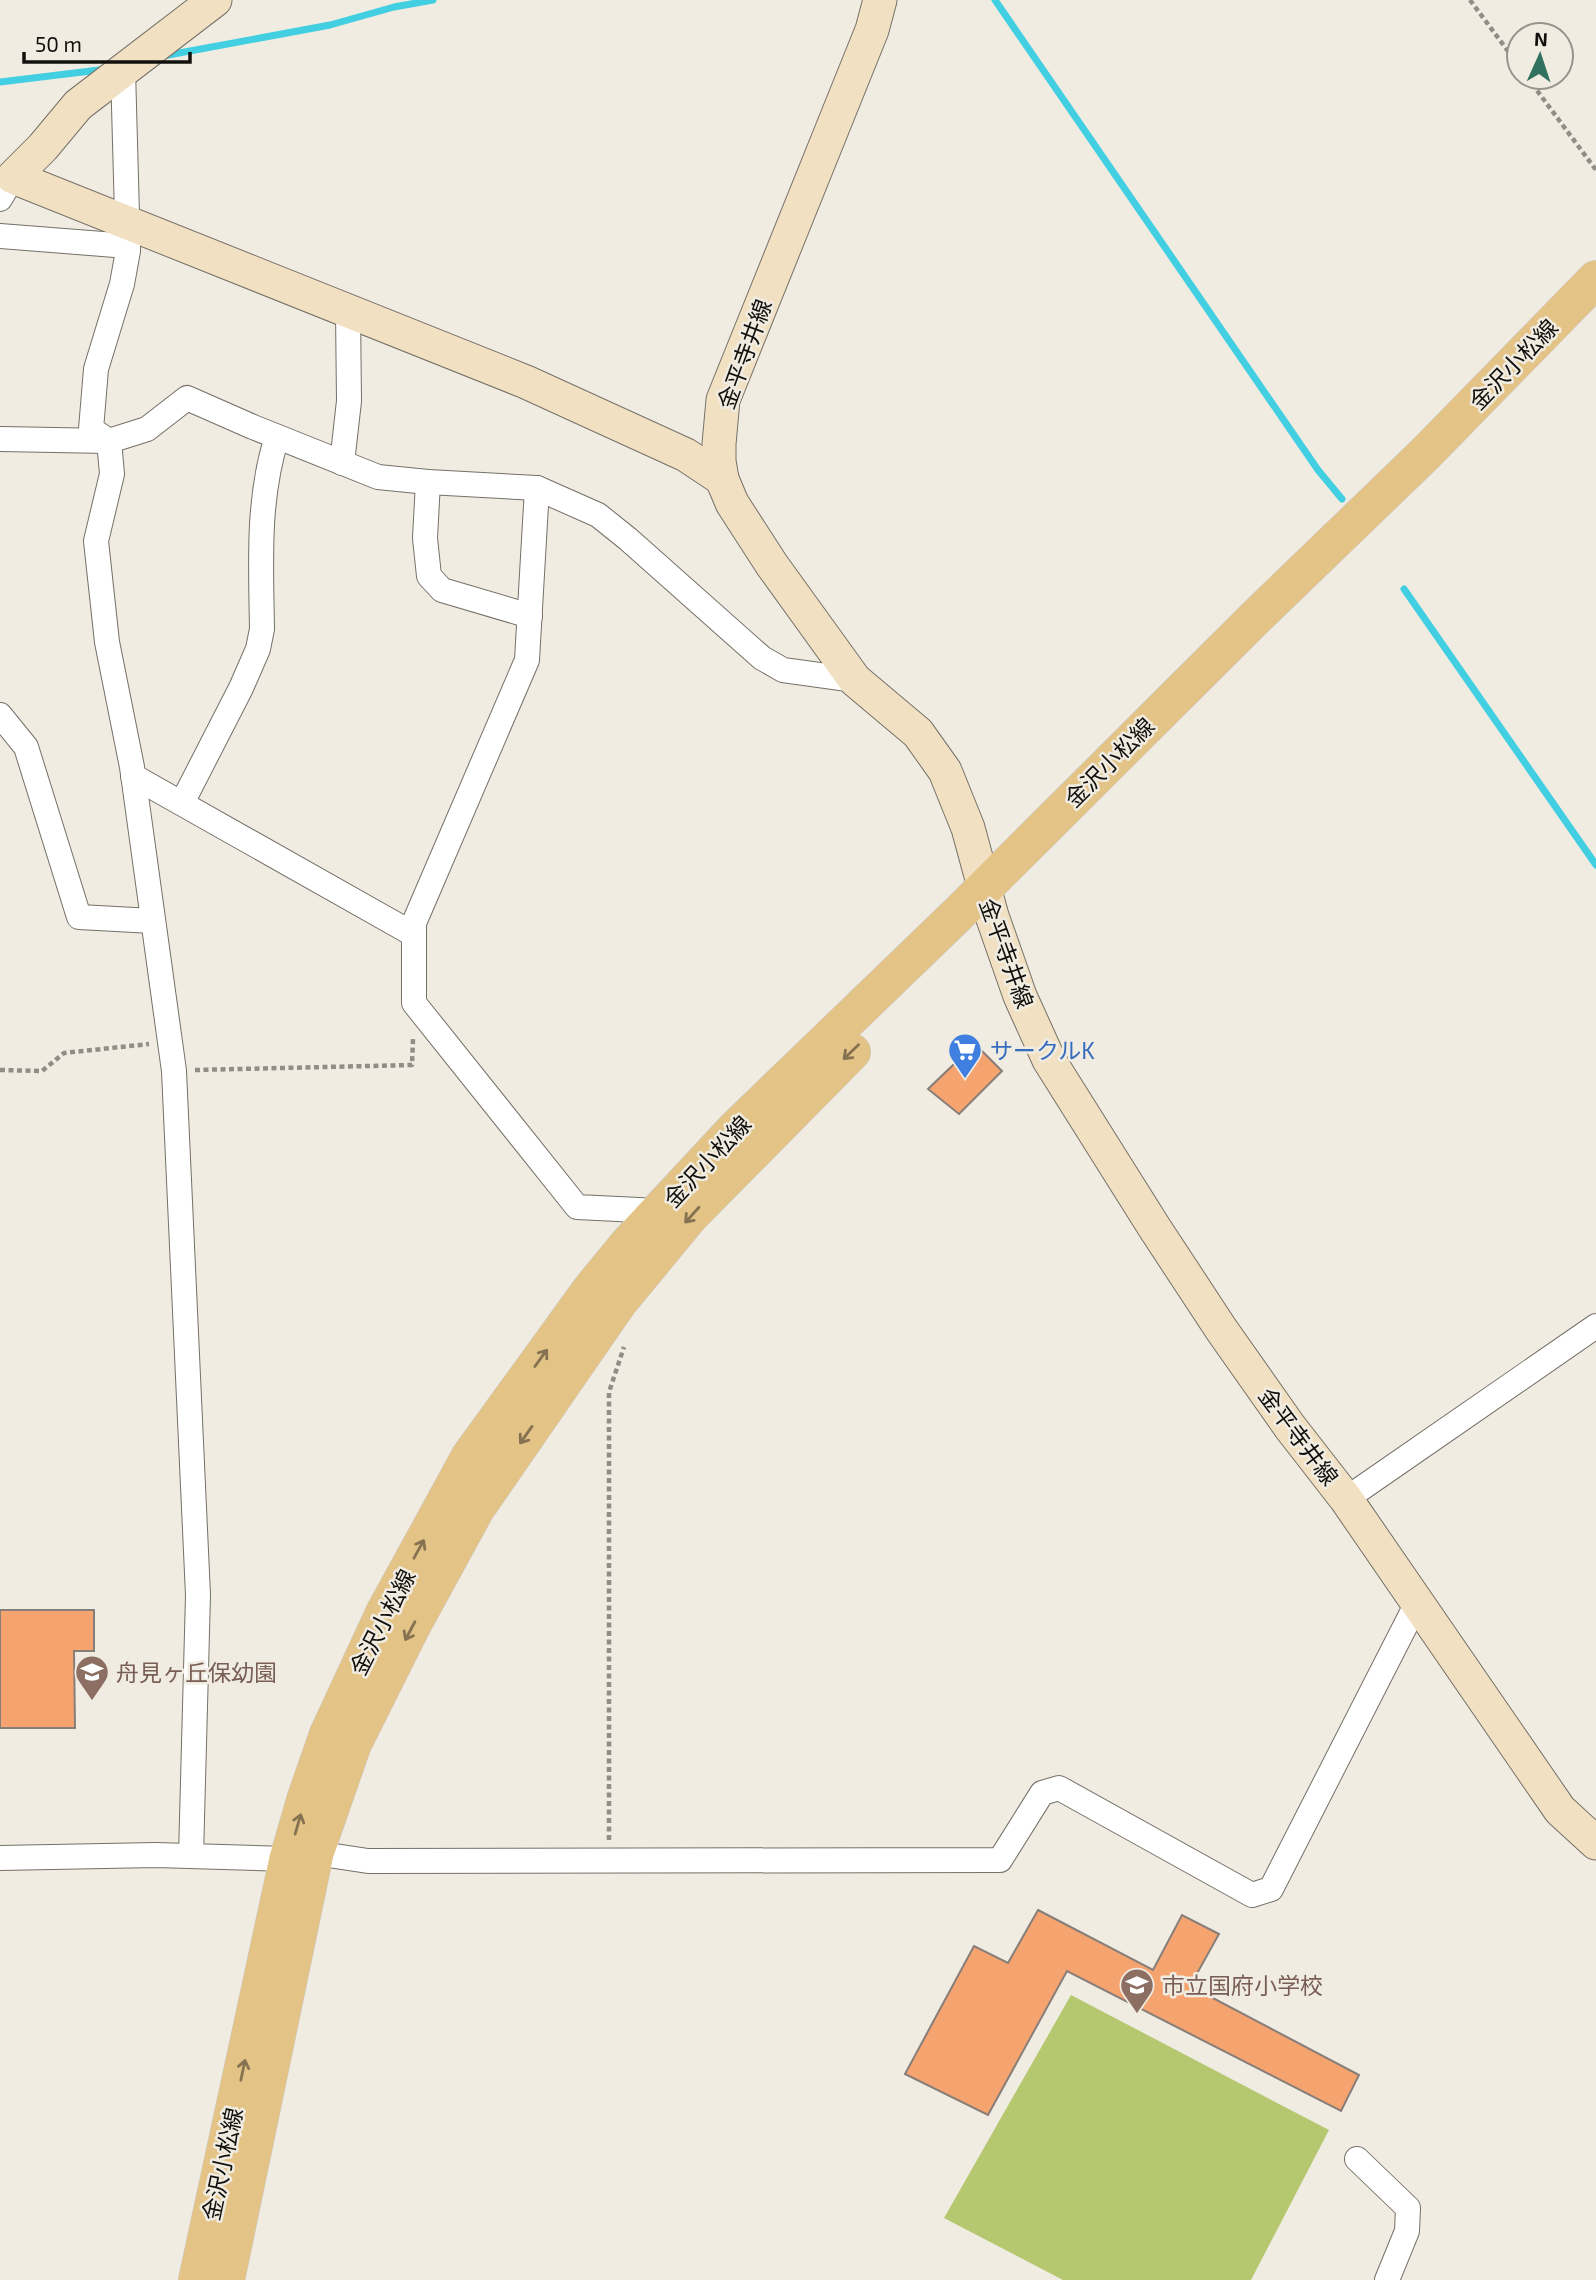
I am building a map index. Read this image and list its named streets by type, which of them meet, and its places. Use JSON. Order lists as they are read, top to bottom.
{
  "streets": {
    "main road": ["金平寺井線", "金沢小松線"]
  },
  "crossings": [
    ["金平寺井線", "金沢小松線"]
  ],
  "places": {
    "supermarket": ["サークルK"],
    "school or university": ["舟見ヶ丘保幼園", "市立国府小学校"]
  },
  "scale_bar": "50 m",
  "north": "top"
}
